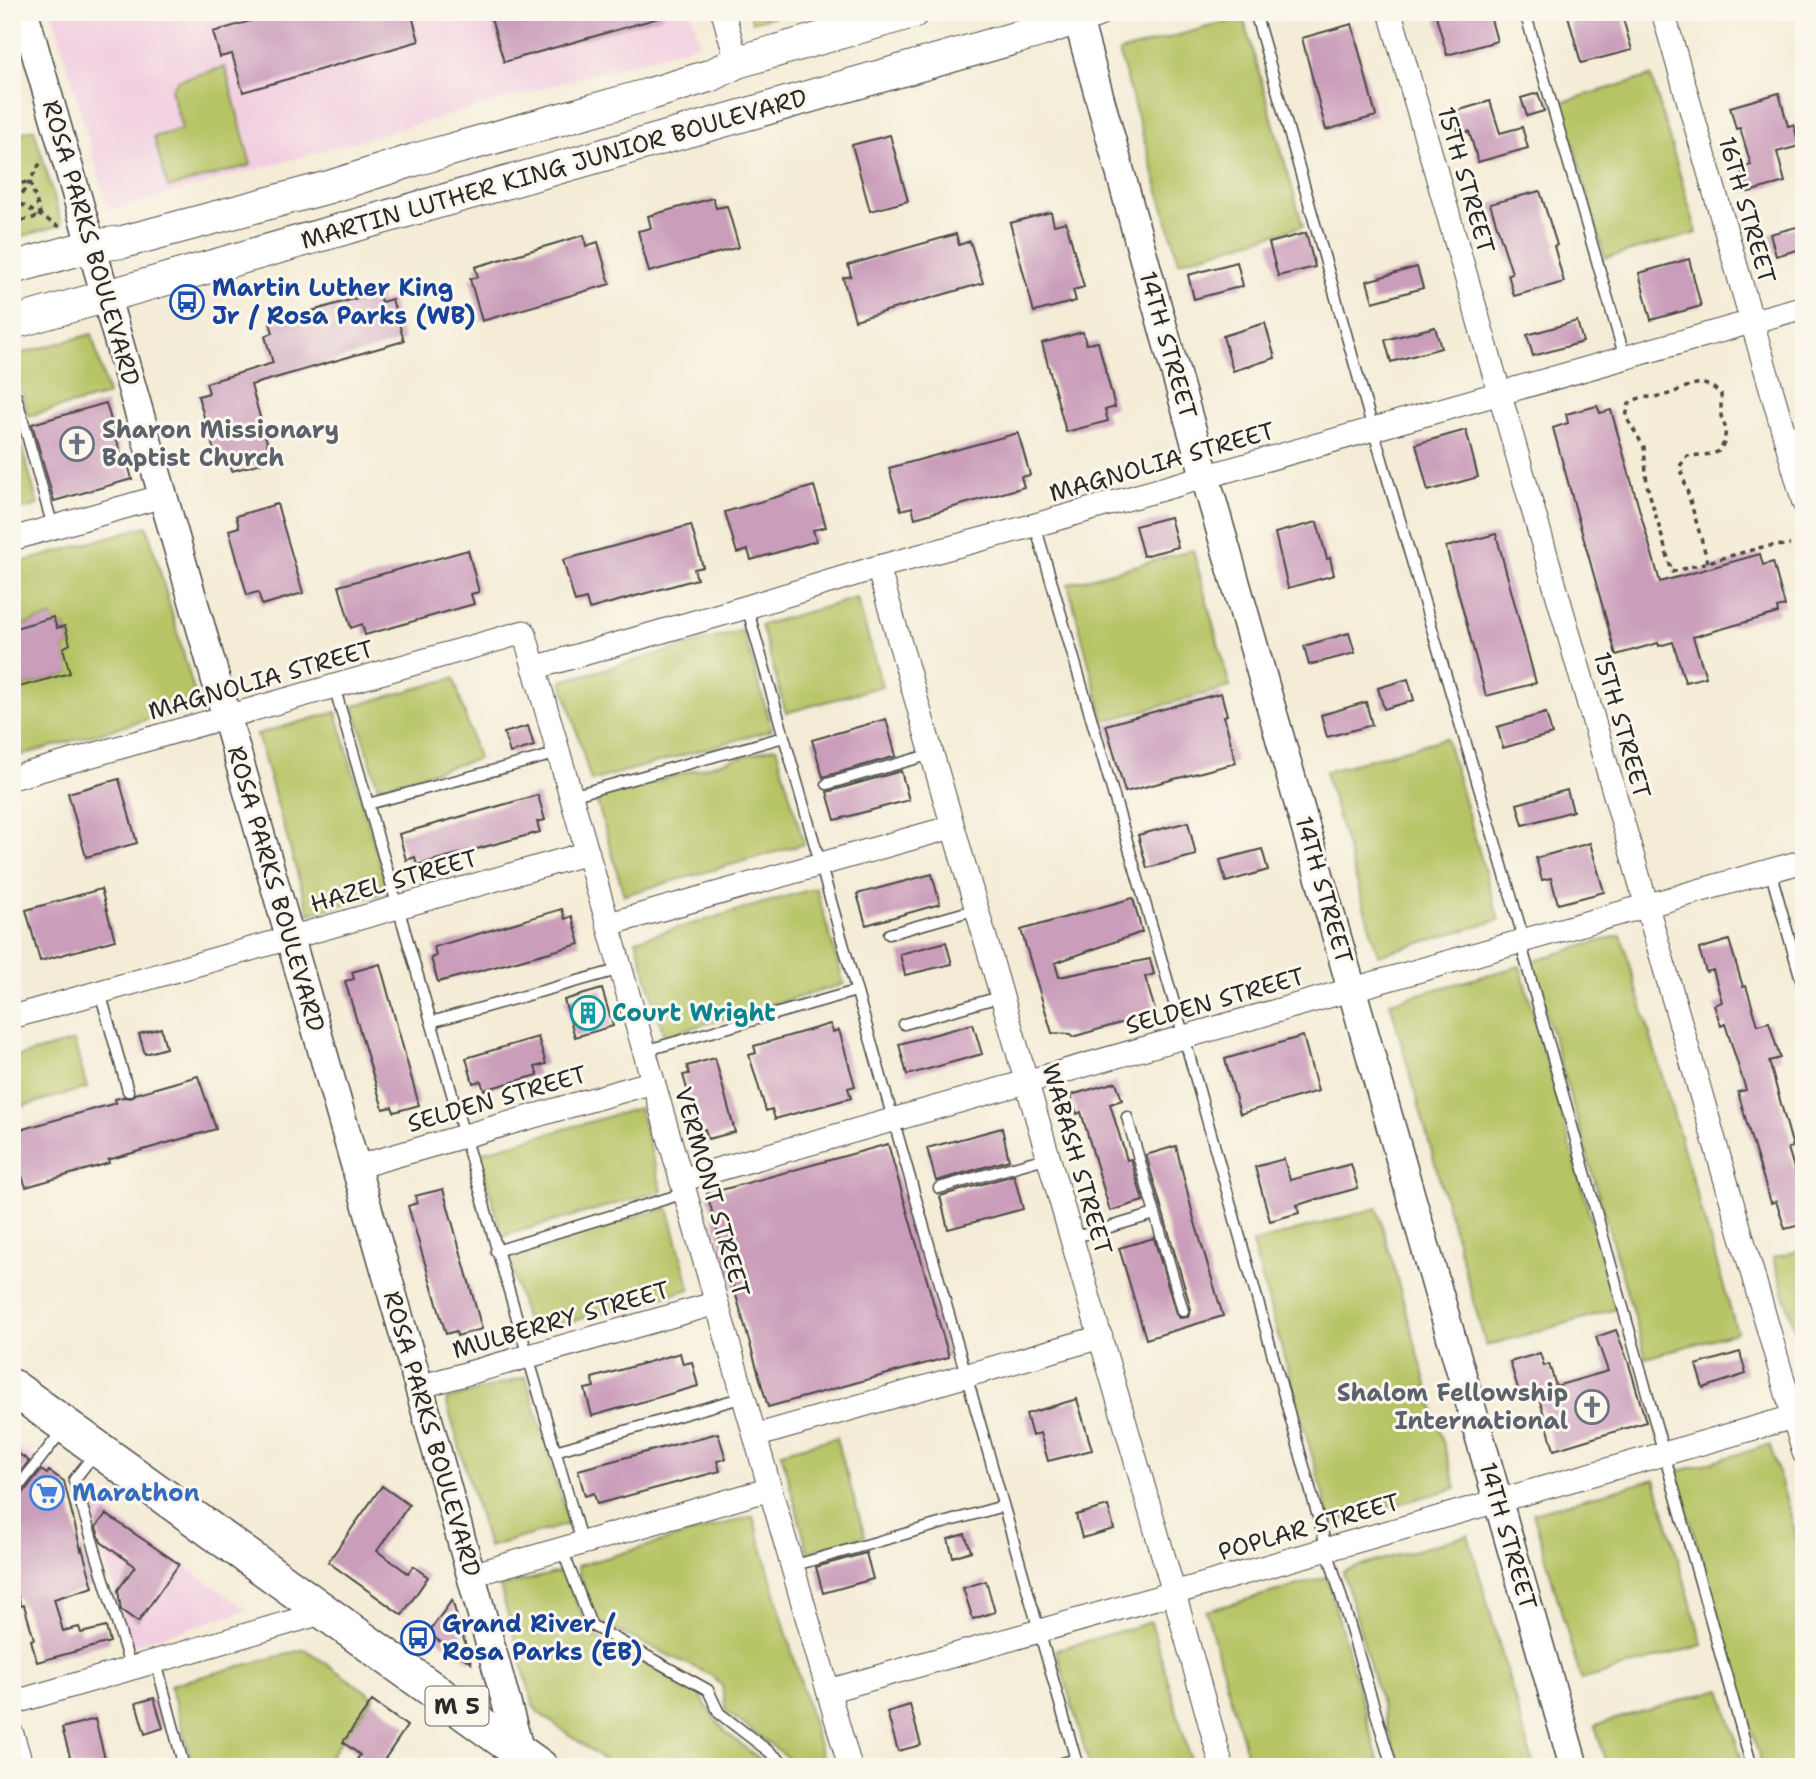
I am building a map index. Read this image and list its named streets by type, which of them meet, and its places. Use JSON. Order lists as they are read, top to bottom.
{
  "streets": {
    "main road": ["MARTIN LUTHER KING JUNIOR BOULEVARD", "M 5"],
    "street": [
      "15TH STREET",
      "16TH STREET",
      "ROSA PARKS BOULEVARD",
      "14TH STREET",
      "MAGNOLIA STREET",
      "HAZEL STREET",
      "SELDEN STREET",
      "WABASH STREET",
      "VERMONT STREET",
      "MULBERRY STREET",
      "POPLAR STREET"
    ]
  },
  "crossings": [
    ["MARTIN LUTHER KING JUNIOR BOULEVARD", "ROSA PARKS BOULEVARD"],
    ["MARTIN LUTHER KING JUNIOR BOULEVARD", "14TH STREET"],
    ["15TH STREET", "MAGNOLIA STREET"],
    ["15TH STREET", "SELDEN STREET"],
    ["15TH STREET", "POPLAR STREET"],
    ["16TH STREET", "MAGNOLIA STREET"],
    ["ROSA PARKS BOULEVARD", "MAGNOLIA STREET"],
    ["ROSA PARKS BOULEVARD", "HAZEL STREET"],
    ["ROSA PARKS BOULEVARD", "SELDEN STREET"],
    ["ROSA PARKS BOULEVARD", "MULBERRY STREET"],
    ["ROSA PARKS BOULEVARD", "M 5"],
    ["14TH STREET", "MAGNOLIA STREET"],
    ["14TH STREET", "SELDEN STREET"],
    ["14TH STREET", "POPLAR STREET"],
    ["MAGNOLIA STREET", "WABASH STREET"],
    ["MAGNOLIA STREET", "VERMONT STREET"],
    ["HAZEL STREET", "VERMONT STREET"],
    ["SELDEN STREET", "WABASH STREET"],
    ["SELDEN STREET", "VERMONT STREET"],
    ["WABASH STREET", "POPLAR STREET"],
    ["VERMONT STREET", "MULBERRY STREET"],
    ["VERMONT STREET", "POPLAR STREET"]
  ],
  "places": {
    "bus stop": ["Martin Luther King Jr / Rosa Parks (WB)", "Grand River / Rosa Parks (EB)"],
    "church": ["Sharon Missionary Baptist Church", "Shalom Fellowship International"],
    "building": ["Court Wright"],
    "supermarket": ["Marathon"]
  }
}
